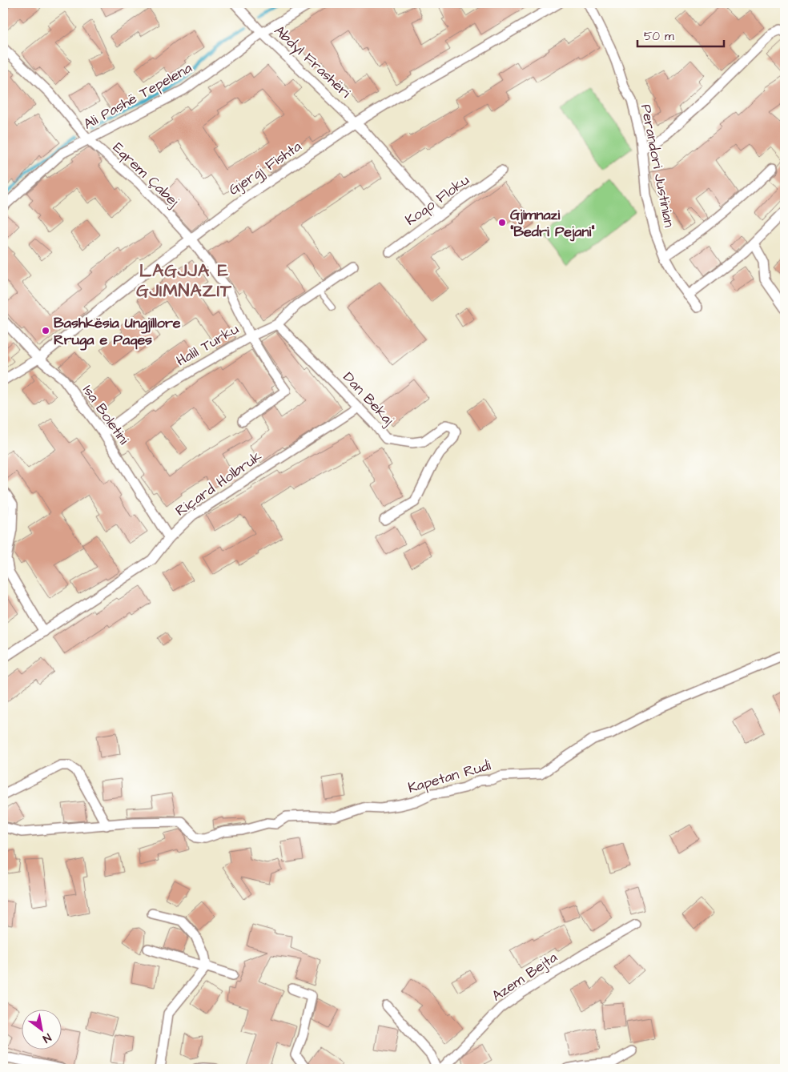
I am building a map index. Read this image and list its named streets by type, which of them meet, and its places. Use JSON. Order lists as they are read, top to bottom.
{
  "streets": {
    "street": [
      "Abdyl Frashëri",
      "Ali Pashë Tepelena",
      "Perandori Justinian",
      "Gjergj Fishta",
      "Eqrem Çabej",
      "Koqo Floku",
      "Halil Turku",
      "Dan Bekaj",
      "Isa Boletini",
      "Riçard Holbruk",
      "Kapetan Rudi",
      "Azem Bejta"
    ]
  },
  "crossings": [
    ["Abdyl Frashëri", "Ali Pashë Tepelena"],
    ["Abdyl Frashëri", "Gjergj Fishta"],
    ["Ali Pashë Tepelena", "Eqrem Çabej"],
    ["Gjergj Fishta", "Eqrem Çabej"],
    ["Gjergj Fishta", "Isa Boletini"],
    ["Eqrem Çabej", "Halil Turku"],
    ["Halil Turku", "Isa Boletini"],
    ["Dan Bekaj", "Riçard Holbruk"],
    ["Isa Boletini", "Riçard Holbruk"]
  ],
  "districts": ["LAGJJA E GJIMNAZIT"],
  "places": ["Gjimnazi \"Bedri Pejani\"", "Bashkësia Ungjillore Rruga e Paqes"],
  "scale_bar": "50 m",
  "north": "bottom right"
}
